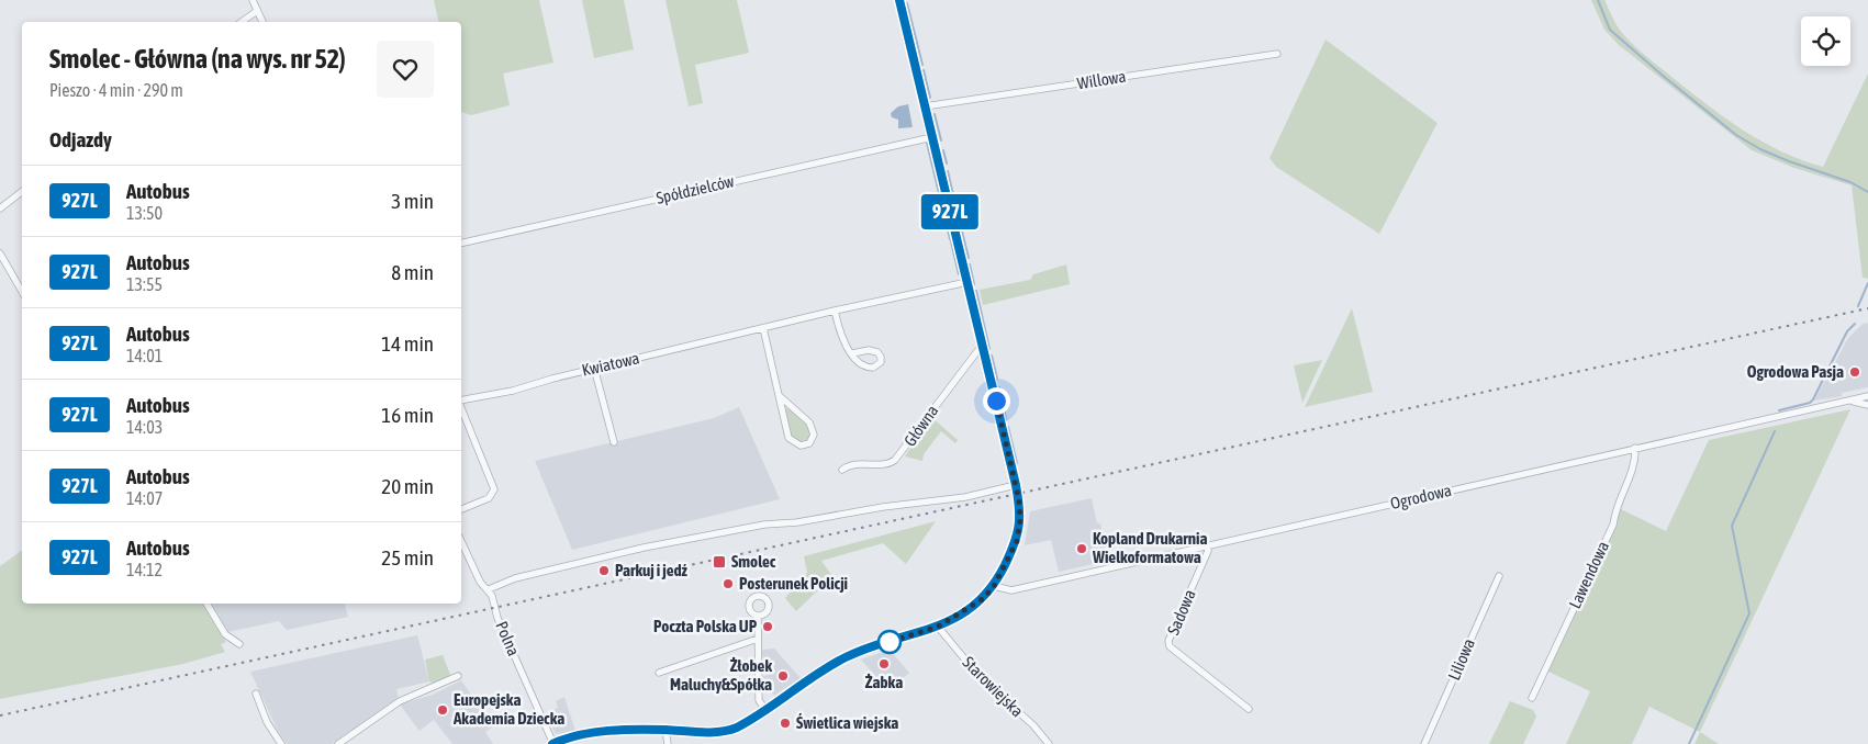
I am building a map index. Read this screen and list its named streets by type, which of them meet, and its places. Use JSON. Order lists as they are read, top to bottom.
{
  "streets": {
    "street": [
      "Willowa",
      "Spółdzielców",
      "Kwiatowa",
      "Główna",
      "Ogrodowa",
      "Lawendowa",
      "Sadowa",
      "Polna",
      "Liliowa",
      "Starowiejska"
    ]
  },
  "crossings": [
    ["Ogrodowa", "Lawendowa"],
    ["Ogrodowa", "Sadowa"]
  ],
  "places": {
    "other": [
      "Ogrodowa Pasja",
      "Kopland Drukarnia Wielkoformatowa",
      "Parkuj i jedź",
      "Posterunek Policji",
      "Poczta Polska UP",
      "Żabka",
      "Żłobek Maluchy&Spółka",
      "Europejska Akademia Dziecka",
      "Świetlica wiejska"
    ],
    "transit": ["Smolec"]
  },
  "lines": ["bus line 927L"],
  "page": {
    "on_map": "927L",
    "heading": [
      ["Smolec - Główna (na wys. nr 52)", "Pieszo · 4 min · 290 m"],
      "Odjazdy"
    ],
    "list": [
      {
        "mark": "927L",
        "name": "Autobus",
        "note": "13:50",
        "value": "3 min"
      },
      {
        "mark": "927L",
        "name": "Autobus",
        "note": "13:55",
        "value": "8 min"
      },
      {
        "mark": "927L",
        "name": "Autobus",
        "note": "14:01",
        "value": "14 min"
      },
      {
        "mark": "927L",
        "name": "Autobus",
        "note": "14:03",
        "value": "16 min"
      },
      {
        "mark": "927L",
        "name": "Autobus",
        "note": "14:07",
        "value": "20 min"
      },
      {
        "mark": "927L",
        "name": "Autobus",
        "note": "14:12",
        "value": "25 min"
      }
    ]
  }
}
